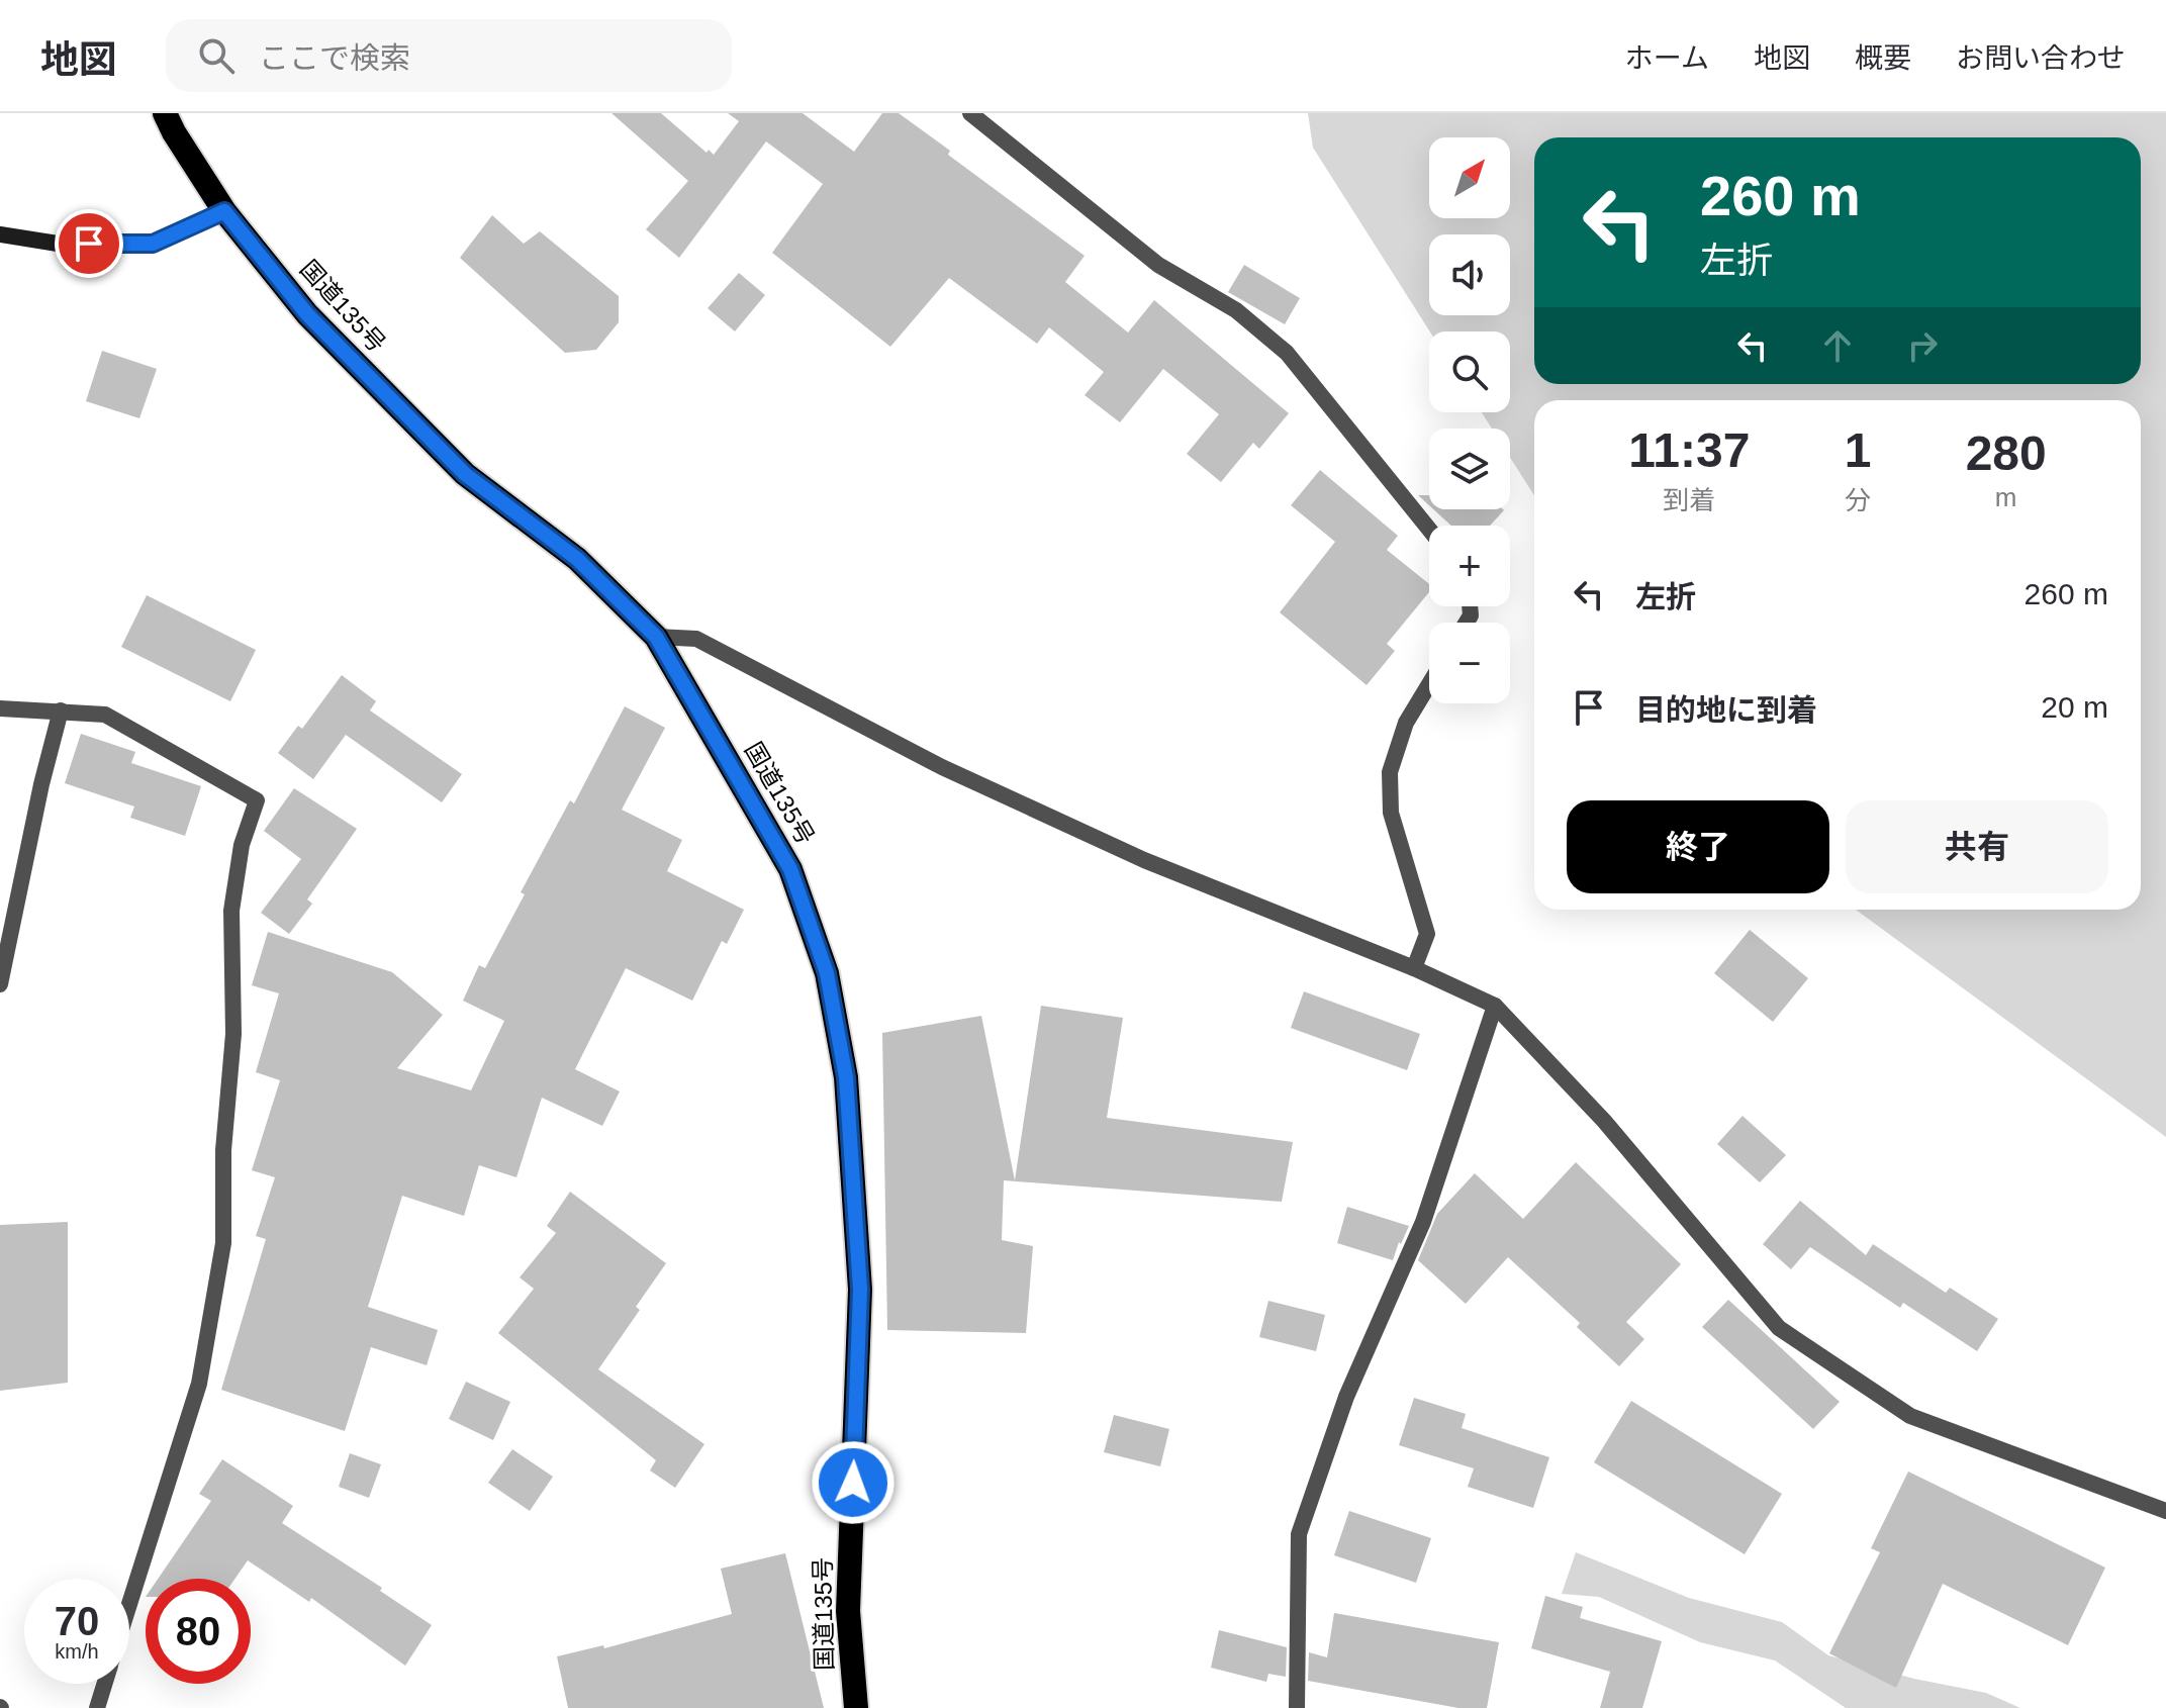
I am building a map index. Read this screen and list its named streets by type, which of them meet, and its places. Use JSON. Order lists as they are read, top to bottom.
{
  "streets": {
    "highway": ["国道135号"]
  },
  "north": "top right",
  "page": {
    "header": "地図",
    "search": "ここで検索",
    "nav": [
      "ホーム",
      "地図",
      "概要",
      "お問い合わせ"
    ],
    "map_buttons": ["+", "−"],
    "turn": ["260 m", "左折"],
    "eta": [
      "11:37",
      "到着",
      "1",
      "分",
      "280",
      "m"
    ],
    "list": [
      {
        "name": "左折",
        "value": "260 m"
      },
      {
        "name": "目的地に到着",
        "value": "20 m"
      }
    ],
    "buttons": ["終了", "共有"],
    "speed": "70 km/h",
    "limit": "80"
  }
}
